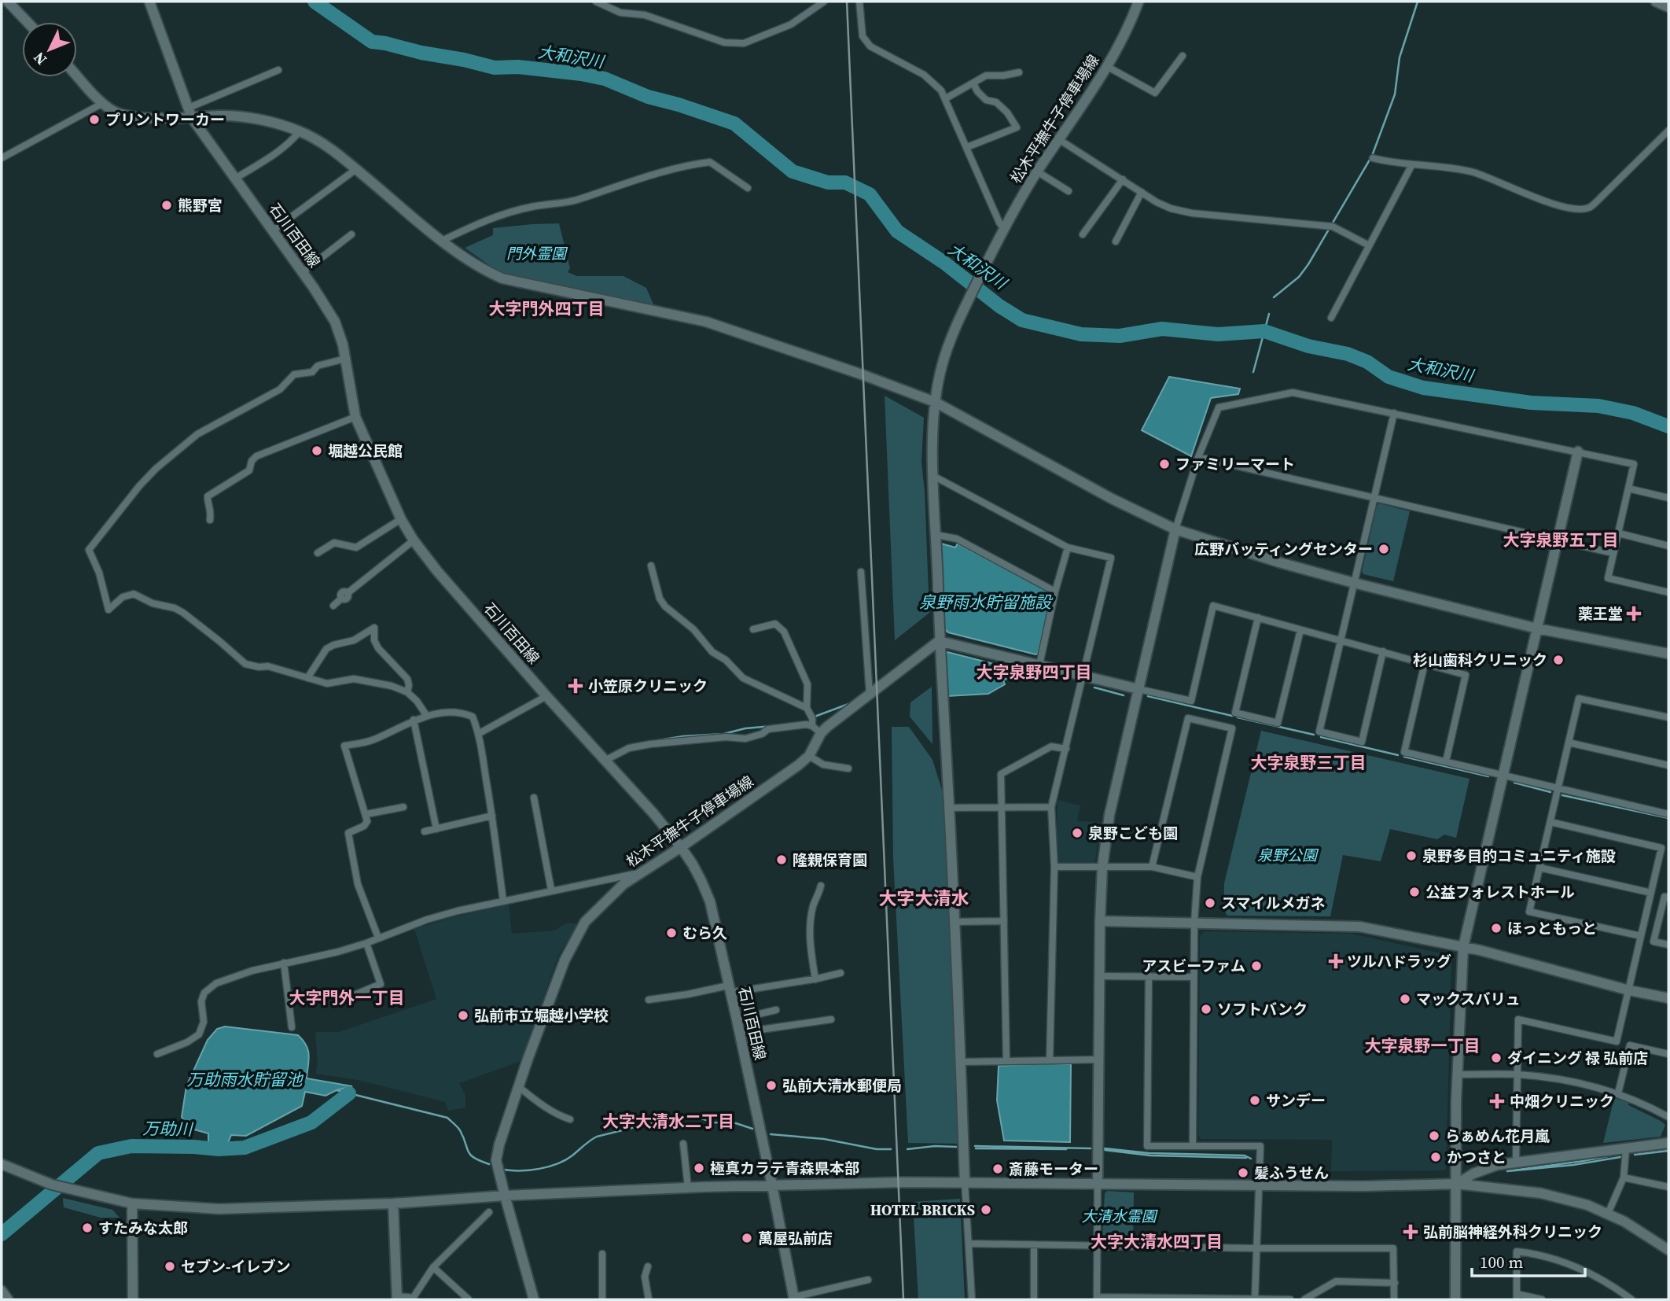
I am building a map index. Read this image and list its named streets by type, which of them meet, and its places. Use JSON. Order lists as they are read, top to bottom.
{
  "streets": {
    "street": ["松木平撫牛子停車場線", "石川百田線"]
  },
  "crossings": [
    ["松木平撫牛子停車場線", "石川百田線"]
  ],
  "districts": [
    "大字門外四丁目",
    "大字泉野五丁目",
    "大字泉野四丁目",
    "大字泉野三丁目",
    "大字大清水",
    "大字門外一丁目",
    "大字泉野一丁目",
    "大字大清水二丁目",
    "大字大清水四丁目"
  ],
  "water": [
    "大和沢川",
    "泉野雨水貯留施設",
    "万助雨水貯留池",
    "万助川"
  ],
  "parks": ["門外霊園", "泉野公園", "大清水霊園"],
  "places": {
    "other": [
      "プリントワーカー",
      "熊野宮",
      "堀越公民館",
      "ファミリーマート",
      "広野バッティングセンター",
      "杉山歯科クリニック",
      "泉野こども園",
      "泉野多目的コミュニティ施設",
      "隆親保育園",
      "公益フォレストホール",
      "スマイルメガネ",
      "ほっともっと",
      "むら久",
      "アスビーファム",
      "マックスバリュ",
      "ソフトバンク",
      "弘前市立堀越小学校",
      "ダイニング 禄 弘前店",
      "弘前大清水郵便局",
      "サンデー",
      "らぁめん花月嵐",
      "かつさと",
      "極真カラテ青森県本部",
      "斎藤モーター",
      "髪ふうせん",
      "HOTEL BRICKS",
      "すたみな太郎",
      "萬屋弘前店",
      "セブン-イレブン"
    ],
    "health": [
      "薬王堂",
      "小笠原クリニック",
      "ツルハドラッグ",
      "中畑クリニック",
      "弘前脳神経外科クリニック"
    ]
  },
  "scale_bar": "100 m",
  "north": "bottom left"
}
